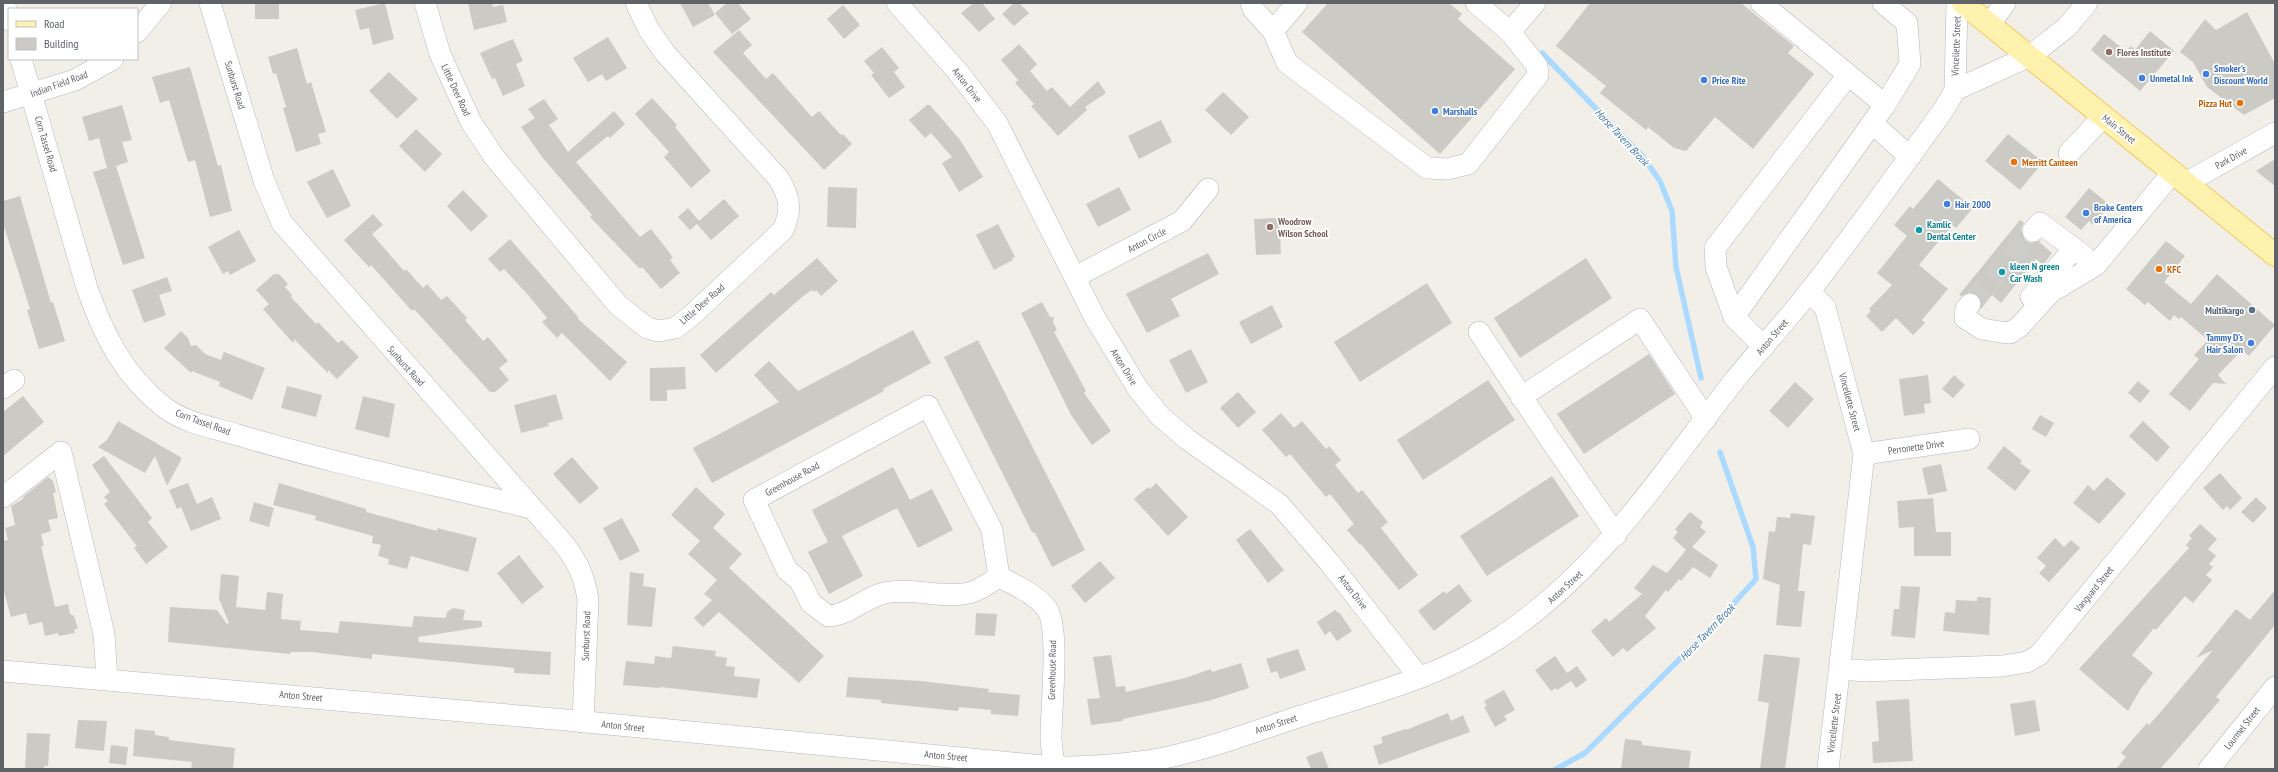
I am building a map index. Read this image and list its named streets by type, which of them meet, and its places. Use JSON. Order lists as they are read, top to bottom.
{
  "streets": {
    "main road": ["Main Street"],
    "street": [
      "Vincellette Street",
      "Indian Field Road",
      "Sunburst Road",
      "Anton Drive",
      "Little Deer Road",
      "Corn Tassel Road",
      "Park Drive",
      "Anton Circle",
      "Anton Street",
      "Perronette Drive",
      "Greenhouse Road",
      "Vanguard Street",
      "Lourmel Street"
    ]
  },
  "crossings": [
    ["Vincellette Street", "Main Street"],
    ["Vincellette Street", "Anton Street"],
    ["Vincellette Street", "Perronette Drive"],
    ["Vincellette Street", "Vanguard Street"],
    ["Indian Field Road", "Corn Tassel Road"],
    ["Sunburst Road", "Corn Tassel Road"],
    ["Sunburst Road", "Anton Street"],
    ["Anton Drive", "Anton Circle"],
    ["Anton Drive", "Anton Street"],
    ["Main Street", "Park Drive"],
    ["Anton Street", "Greenhouse Road"]
  ],
  "water": ["Horse Tavern Brook"],
  "places": [
    "Flores Institute",
    "Smoker's Discount World",
    "Unmetal Ink",
    "Price Rite",
    "Pizza Hut",
    "Marshalls",
    "Merritt Canteen",
    "Hair 2000",
    "Brake Centers of America",
    "Woodrow Wilson School",
    "Kamlic Dental Center",
    "KFC",
    "kleen N green Car Wash",
    "Multikargo",
    "Tammy D's Hair Salon"
  ],
  "legend": ["Road", "Building"]
}
